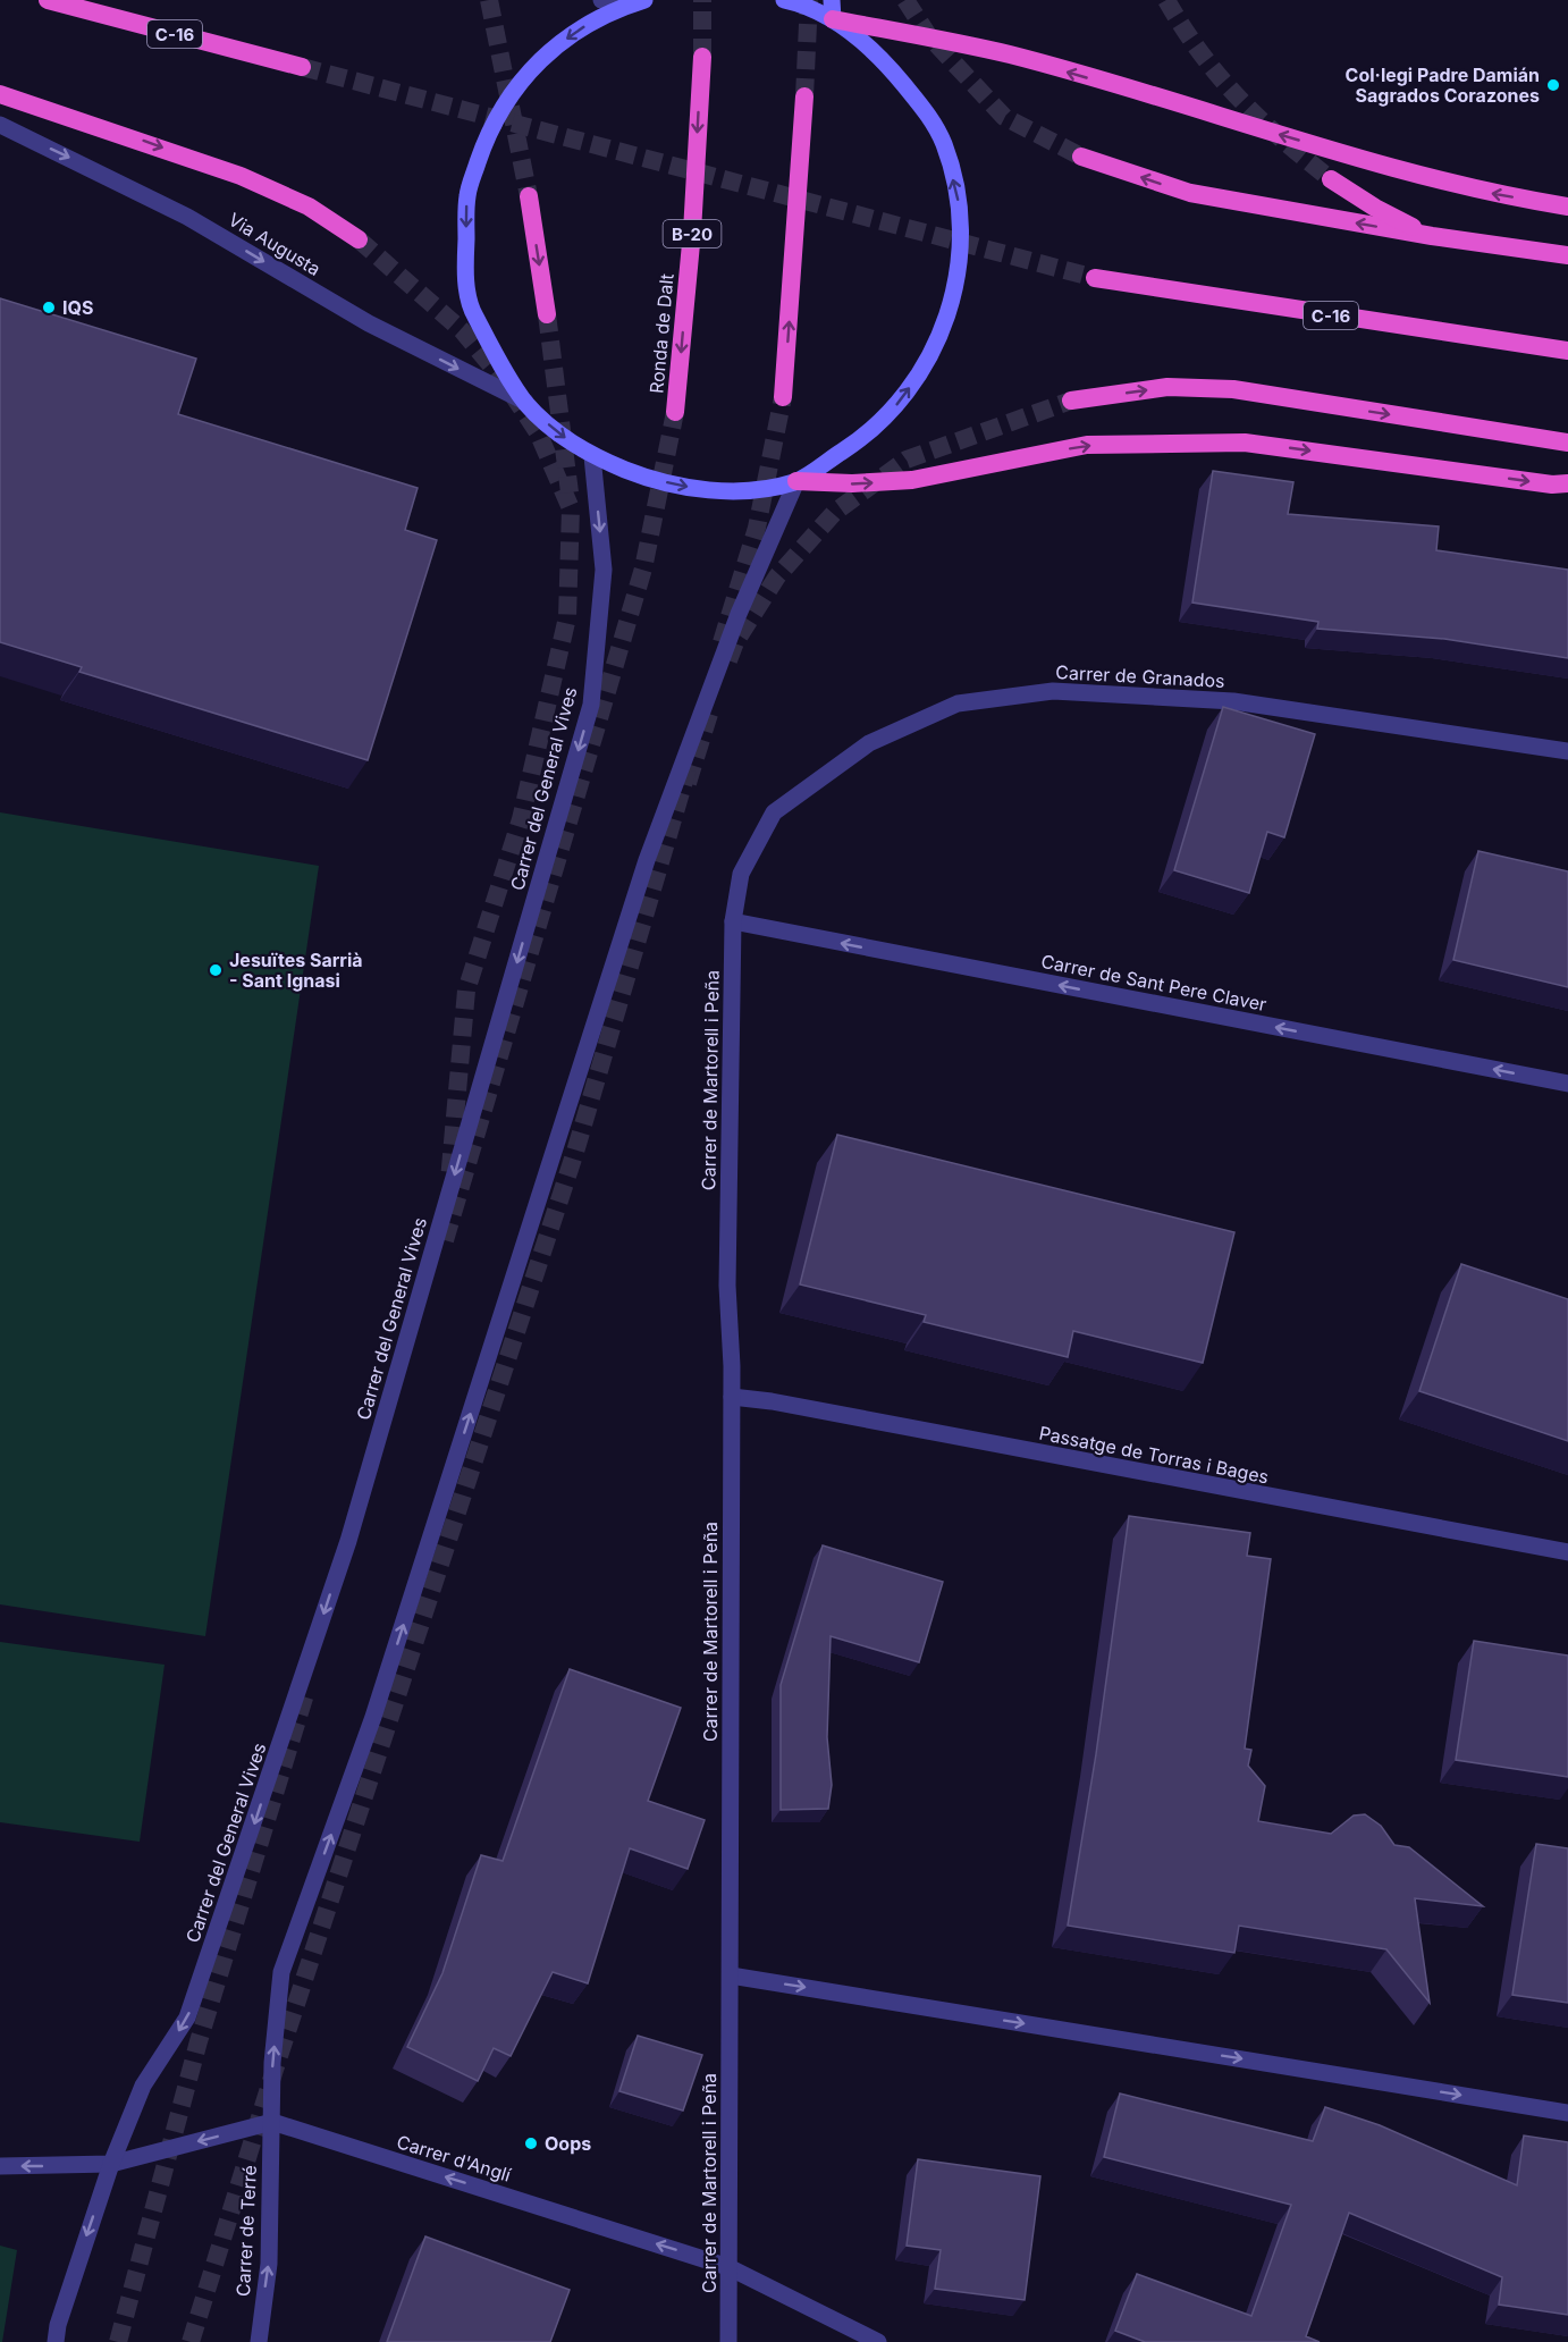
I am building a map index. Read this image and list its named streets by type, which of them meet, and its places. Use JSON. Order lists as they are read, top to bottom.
{
  "streets": {
    "highway": ["C-16", "B-20", "Ronda de Dalt"],
    "street": [
      "Via Augusta",
      "Carrer de Granados",
      "Carrer del General Vives",
      "Carrer de Sant Pere Claver",
      "Carrer de Martorell i Peña",
      "Passatge de Torras i Bages",
      "Carrer d'Anglí",
      "Carrer de Terré"
    ]
  },
  "crossings": [
    ["Carrer de Granados", "Carrer de Sant Pere Claver"],
    ["Carrer de Granados", "Carrer de Martorell i Peña"],
    ["Carrer de Sant Pere Claver", "Carrer de Martorell i Peña"],
    ["Carrer de Martorell i Peña", "Passatge de Torras i Bages"],
    ["Carrer de Martorell i Peña", "Carrer d'Anglí"],
    ["Carrer d'Anglí", "Carrer de Terré"]
  ],
  "one_way": [
    "Via Augusta",
    "Carrer de Sant Pere Claver",
    "Carrer d'Anglí",
    "Carrer de Terré"
  ],
  "places": [
    "Col·legi Padre Damián Sagrados Corazones",
    "IQS",
    "Jesuïtes Sarrià - Sant Ignasi",
    "Oops"
  ]
}
